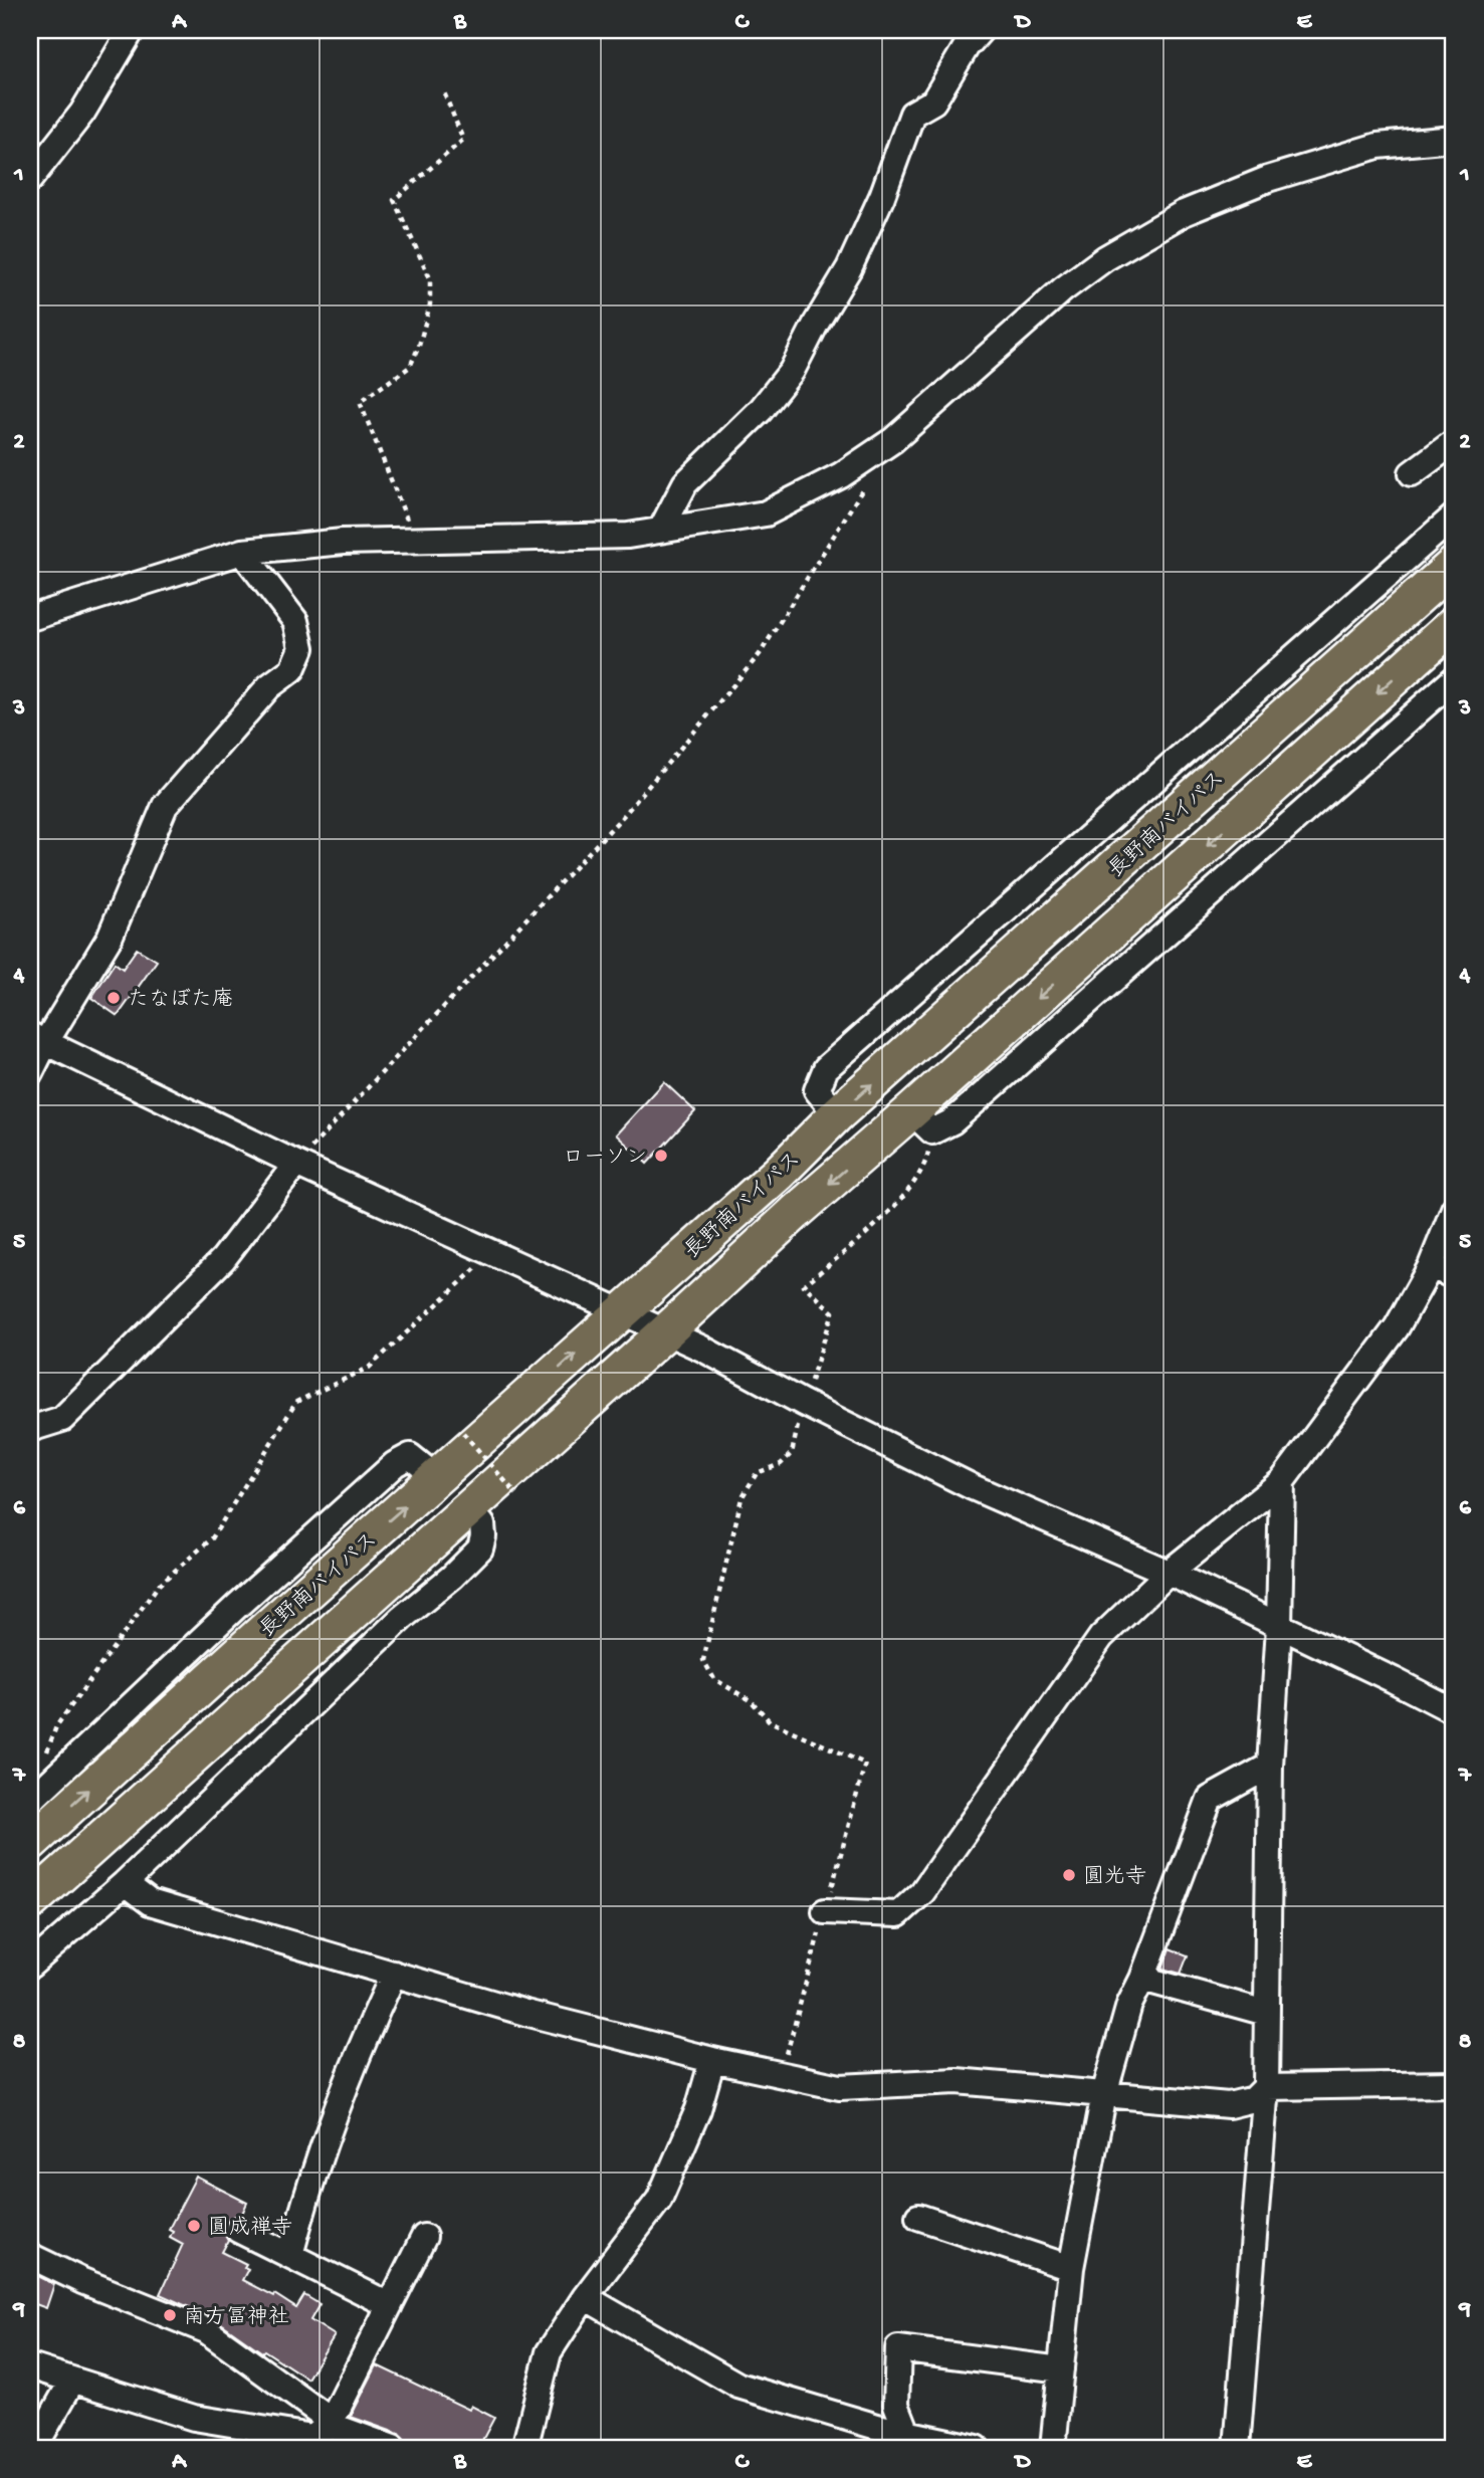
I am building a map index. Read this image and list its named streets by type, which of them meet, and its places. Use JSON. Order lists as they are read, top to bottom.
{
  "streets": {
    "highway": ["長野南バイパス"]
  },
  "places": [
    "たなぼた庵",
    "ローソン",
    "圓光寺",
    "圓成禅寺",
    "南方冨神社"
  ],
  "grid": {
    "columns": [
      "A",
      "B",
      "C",
      "D",
      "E"
    ],
    "rows": [
      "1",
      "2",
      "3",
      "4",
      "5",
      "6",
      "7",
      "8",
      "9"
    ]
  }
}
